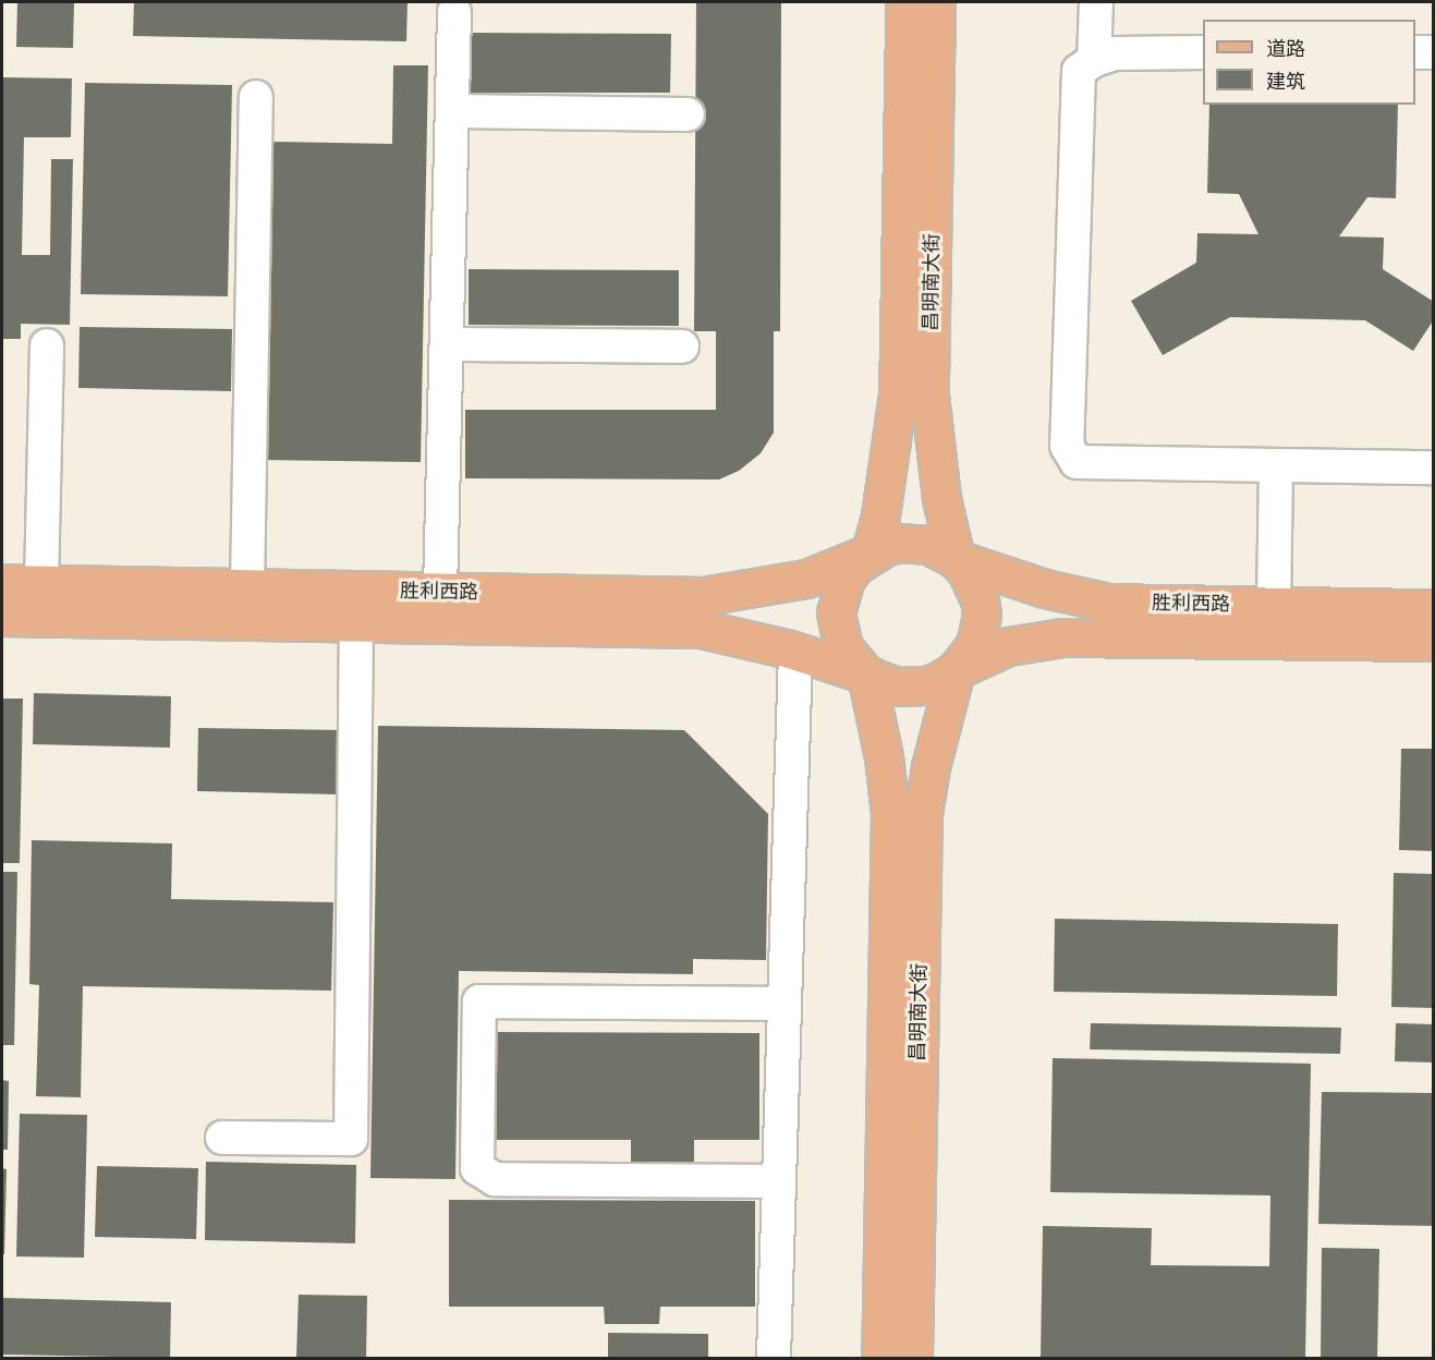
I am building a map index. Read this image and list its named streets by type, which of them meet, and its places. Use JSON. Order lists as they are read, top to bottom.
{
  "streets": {
    "main road": ["昌明南大街", "胜利西路"]
  },
  "crossings": [
    ["昌明南大街", "胜利西路"]
  ],
  "legend": ["道路", "建筑"]
}
